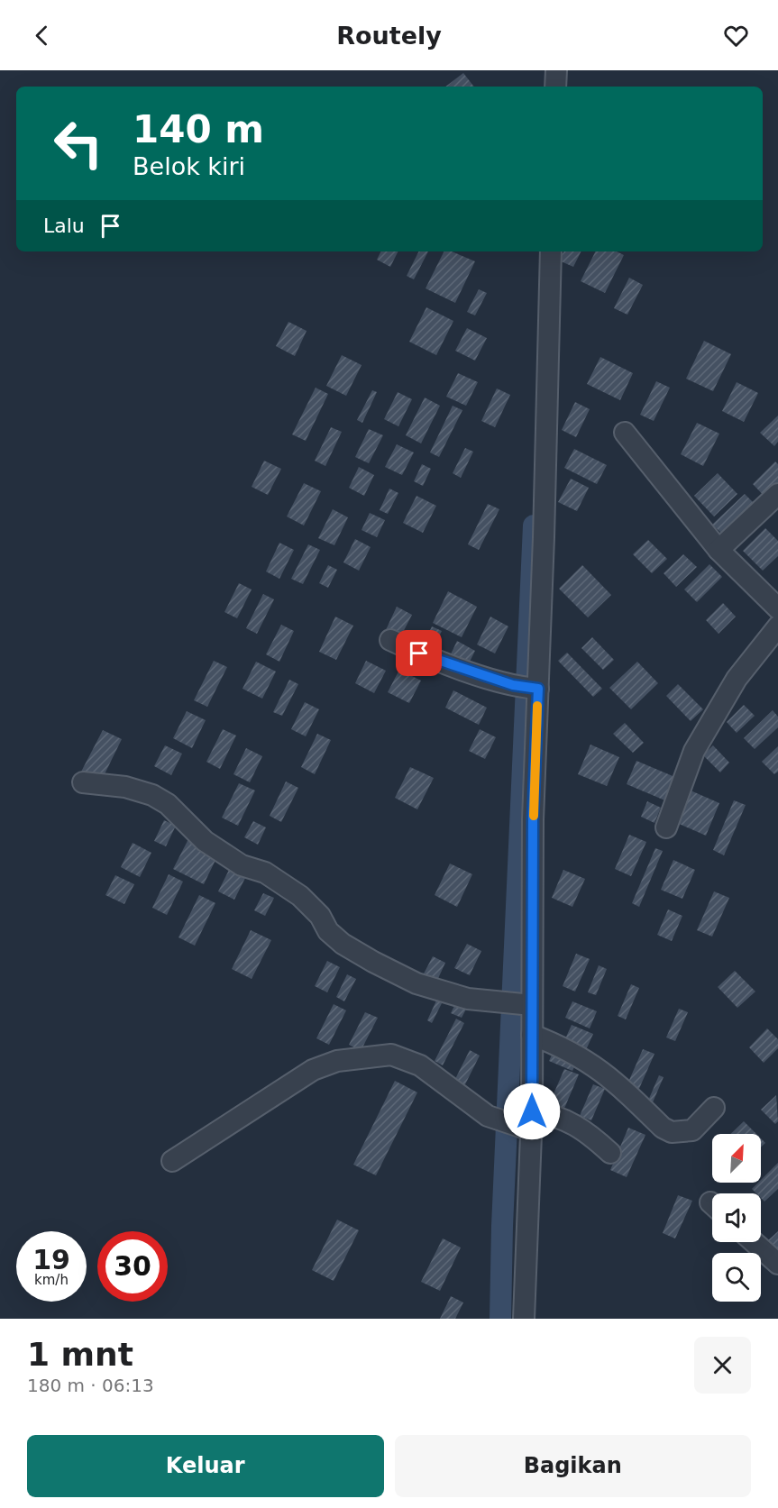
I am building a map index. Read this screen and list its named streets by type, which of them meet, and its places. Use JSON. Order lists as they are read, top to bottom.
{
  "north": "top right",
  "page": {
    "header": "Routely",
    "turn": ["140 m", "Belok kiri"],
    "then": "Lalu",
    "speed": "19 km/h",
    "limit": "30",
    "heading": ["1 mnt", "180 m · 06:13"],
    "buttons": ["Keluar", "Bagikan"]
  }
}
